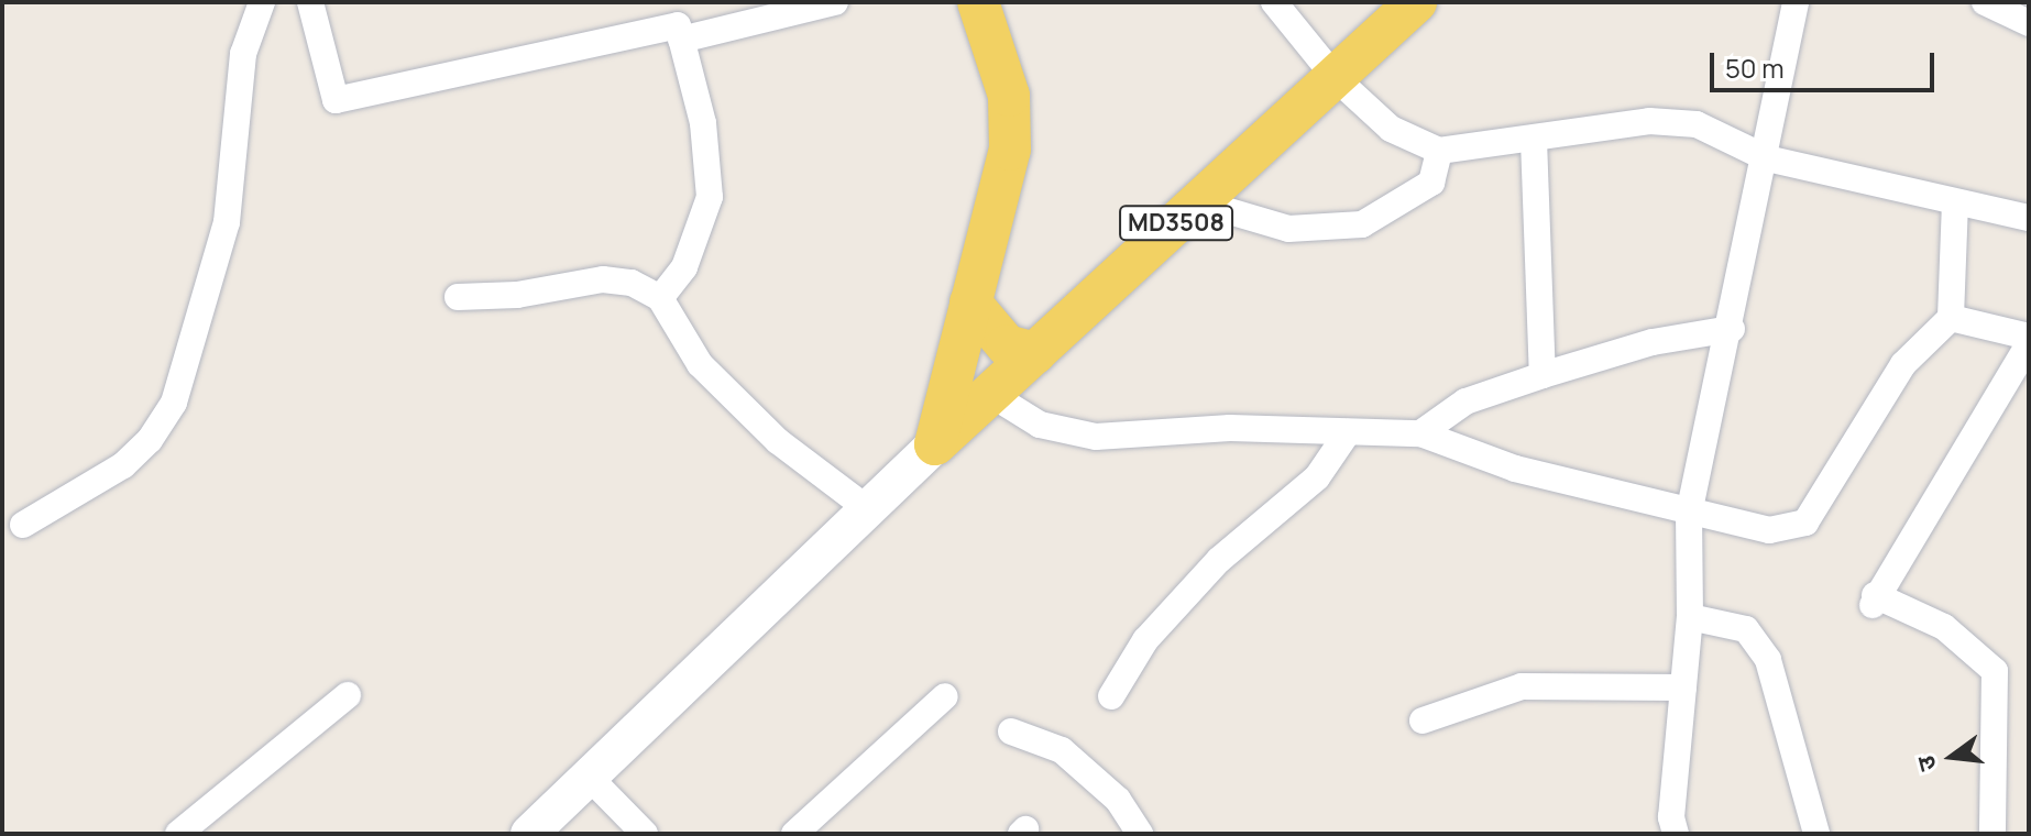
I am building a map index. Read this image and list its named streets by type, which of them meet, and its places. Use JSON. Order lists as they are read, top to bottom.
{
  "streets": {
    "main road": ["MD3508"]
  },
  "scale_bar": "50 m",
  "north": "left"
}
